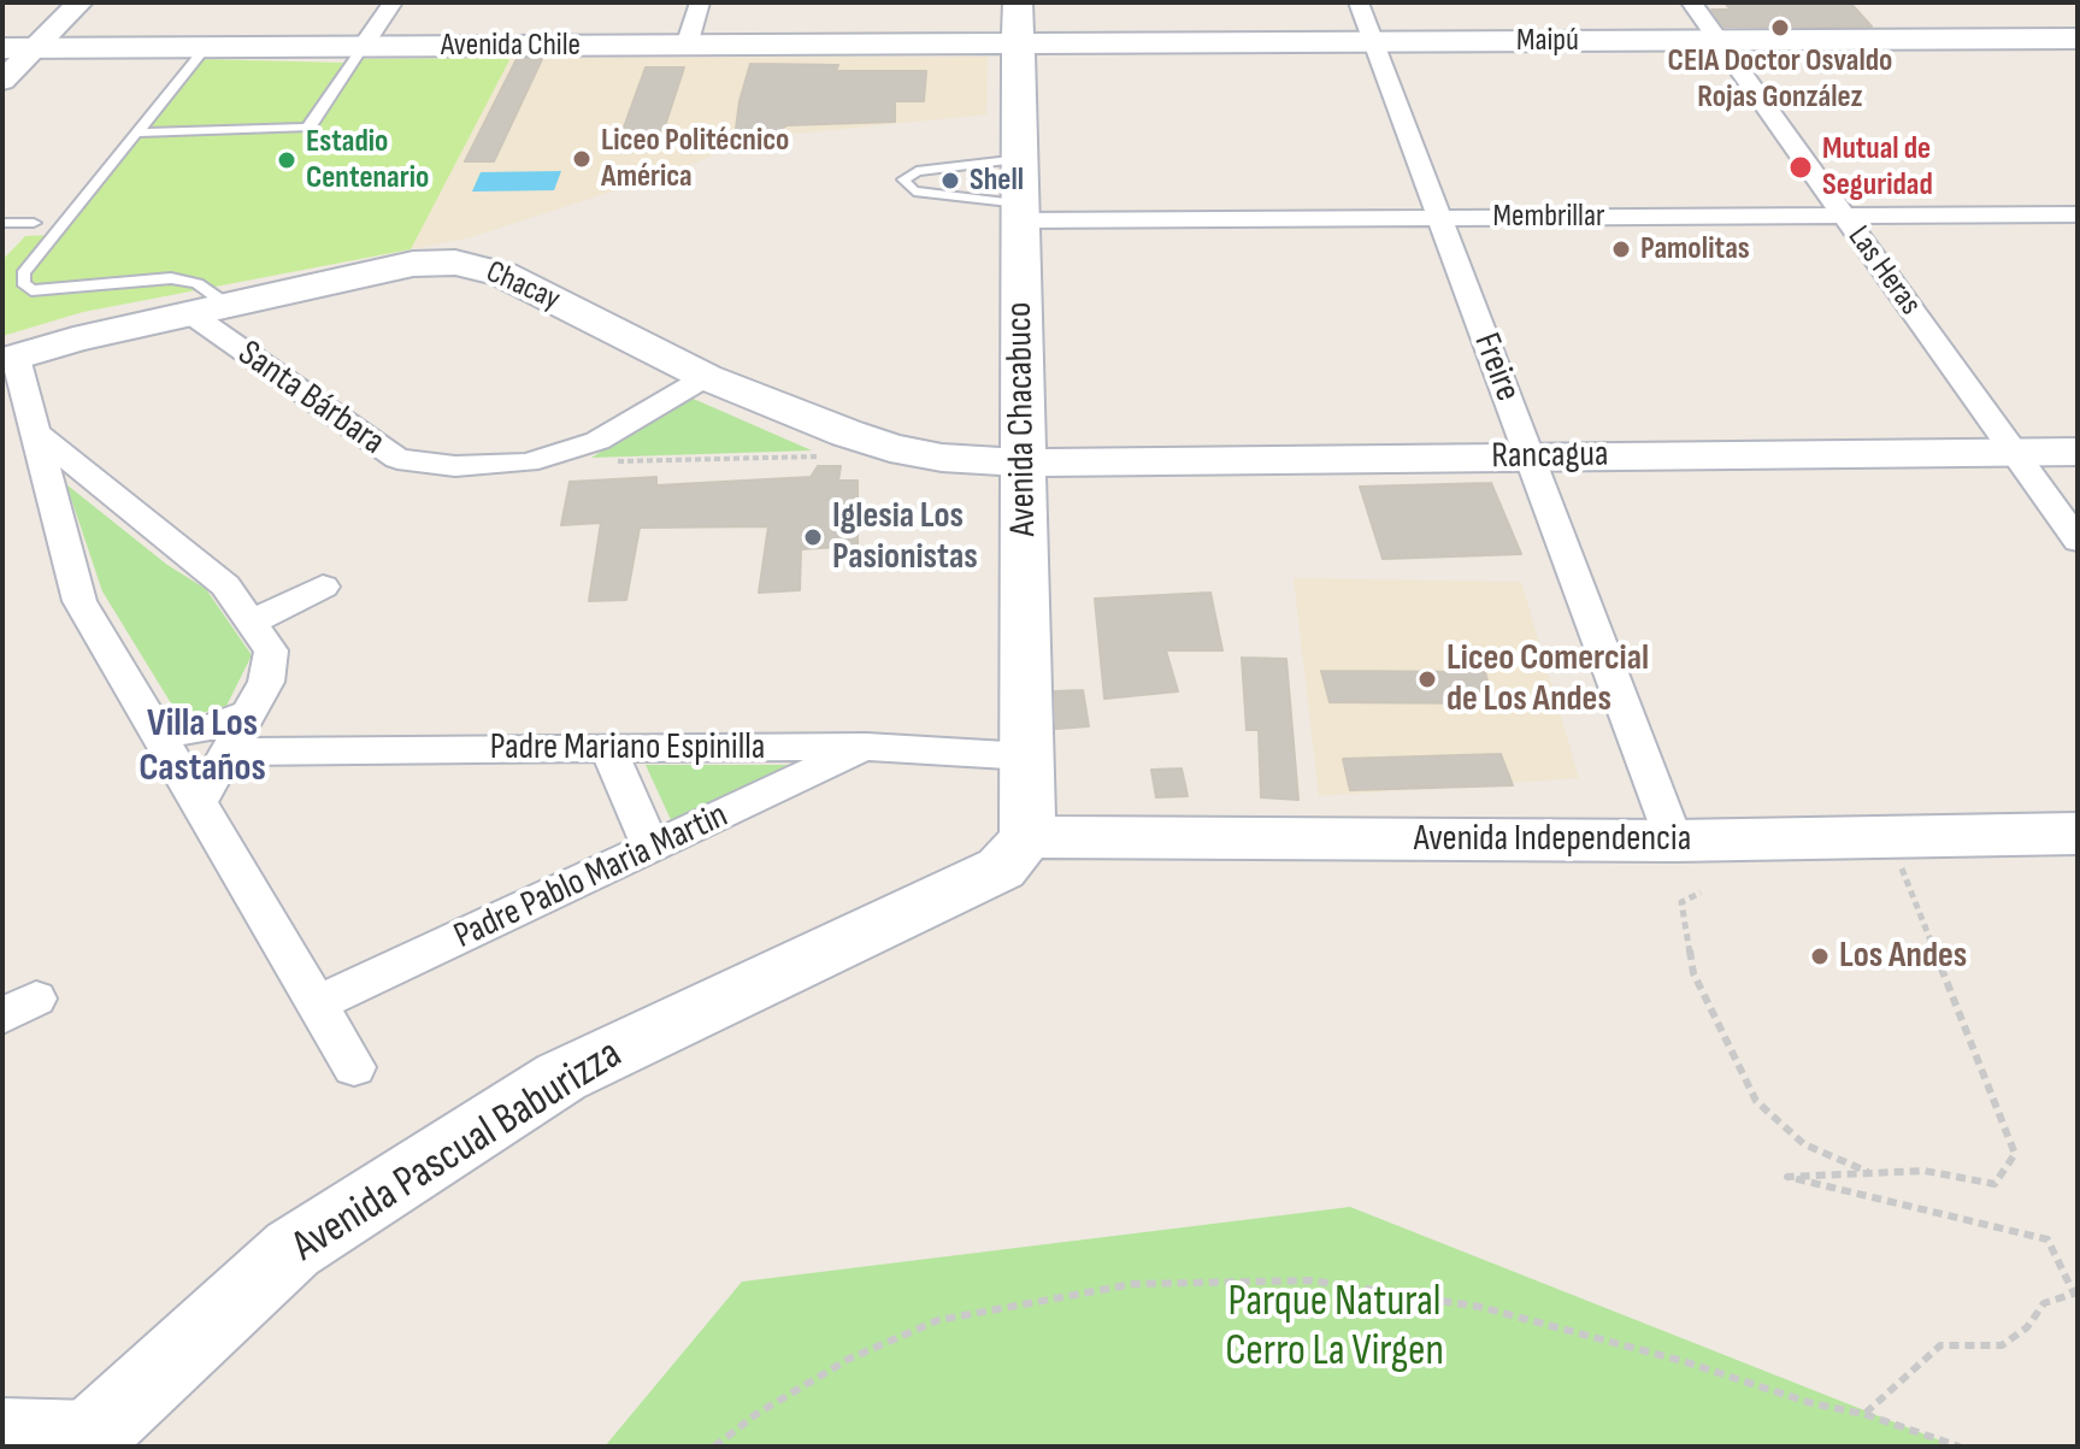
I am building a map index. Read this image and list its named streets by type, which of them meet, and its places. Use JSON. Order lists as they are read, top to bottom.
{
  "streets": {
    "main road": [
      "Maipú",
      "Avenida Chile",
      "Chacay",
      "Avenida Chacabuco",
      "Rancagua",
      "Avenida Independencia",
      "Avenida Pascual Baburizza"
    ],
    "street": [
      "Membrillar",
      "Las Heras",
      "Freire",
      "Santa Bárbara",
      "Padre Mariano Espinilla",
      "Padre Pablo Maria Martin"
    ]
  },
  "crossings": [
    ["Maipú", "Avenida Chile"],
    ["Maipú", "Las Heras"],
    ["Maipú", "Freire"],
    ["Maipú", "Avenida Chacabuco"],
    ["Avenida Chile", "Avenida Chacabuco"],
    ["Membrillar", "Las Heras"],
    ["Membrillar", "Freire"],
    ["Membrillar", "Avenida Chacabuco"],
    ["Las Heras", "Rancagua"],
    ["Chacay", "Santa Bárbara"],
    ["Chacay", "Avenida Chacabuco"],
    ["Chacay", "Rancagua"],
    ["Freire", "Rancagua"],
    ["Freire", "Avenida Independencia"],
    ["Avenida Chacabuco", "Rancagua"],
    ["Avenida Chacabuco", "Padre Mariano Espinilla"],
    ["Avenida Chacabuco", "Avenida Independencia"],
    ["Avenida Chacabuco", "Avenida Pascual Baburizza"],
    ["Padre Mariano Espinilla", "Padre Pablo Maria Martin"],
    ["Avenida Independencia", "Avenida Pascual Baburizza"]
  ],
  "districts": ["Villa Los Castaños"],
  "parks": ["Parque Natural Cerro La Virgen"],
  "places": [
    "CEIA Doctor Osvaldo Rojas González",
    "Liceo Politécnico América",
    "Estadio Centenario",
    "Mutual de Seguridad",
    "Shell",
    "Pamolitas",
    "Iglesia Los Pasionistas",
    "Liceo Comercial de Los Andes",
    "Los Andes"
  ]
}
